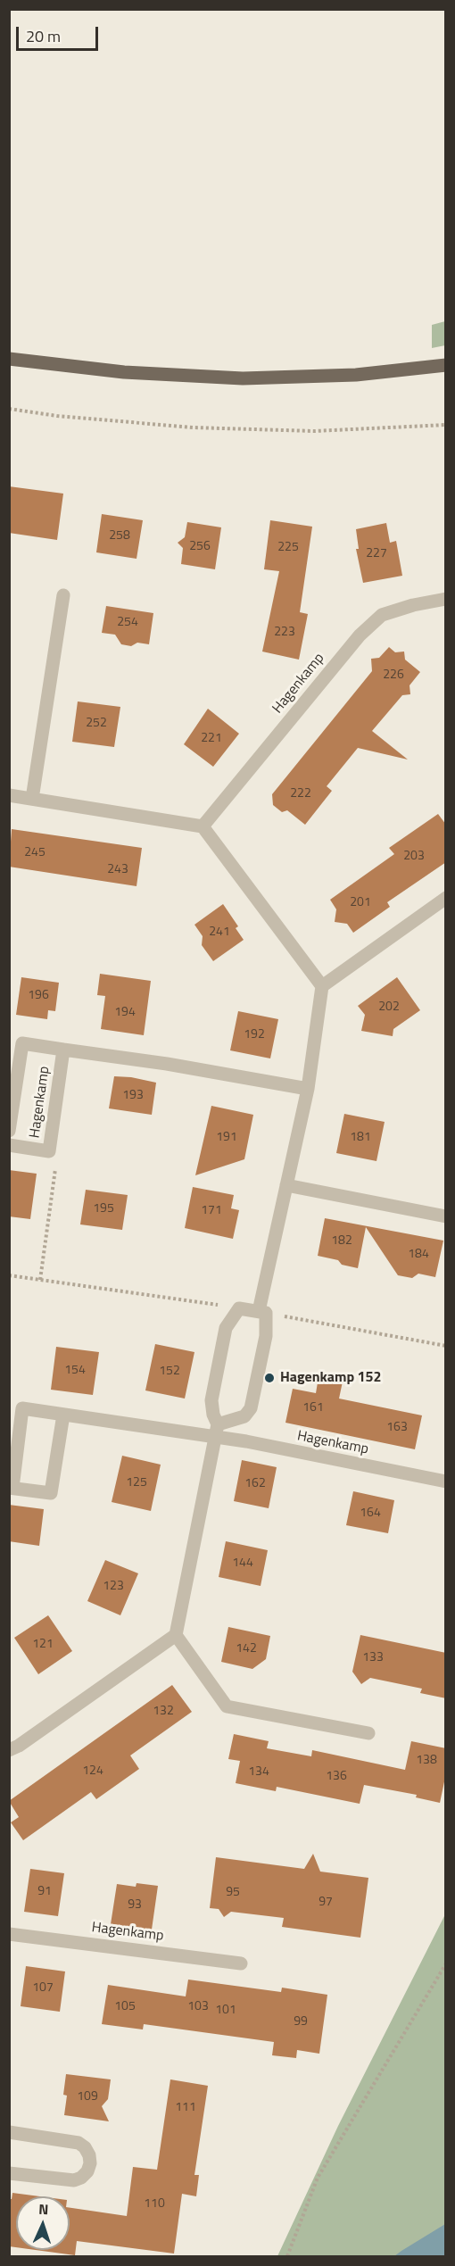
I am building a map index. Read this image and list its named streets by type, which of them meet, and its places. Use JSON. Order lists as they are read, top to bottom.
{
  "streets": {
    "street": ["Hagenkamp"]
  },
  "places": ["Hagenkamp 152"],
  "house_numbers": [
    "258",
    "256",
    "225",
    "227",
    "254",
    "223",
    "226",
    "252",
    "221",
    "222",
    "245",
    "203",
    "243",
    "201",
    "241",
    "196",
    "202",
    "194",
    "192",
    "193",
    "191",
    "181",
    "195",
    "171",
    "182",
    "184",
    "154",
    "152",
    "161",
    "163",
    "125",
    "162",
    "164",
    "144",
    "123",
    "121",
    "142",
    "133",
    "132",
    "138",
    "124",
    "134",
    "136",
    "91",
    "95",
    "97",
    "93",
    "107",
    "105",
    "103",
    "101",
    "99",
    "109",
    "111",
    "110"
  ],
  "scale_bar": "20 m",
  "north": "top"
}
